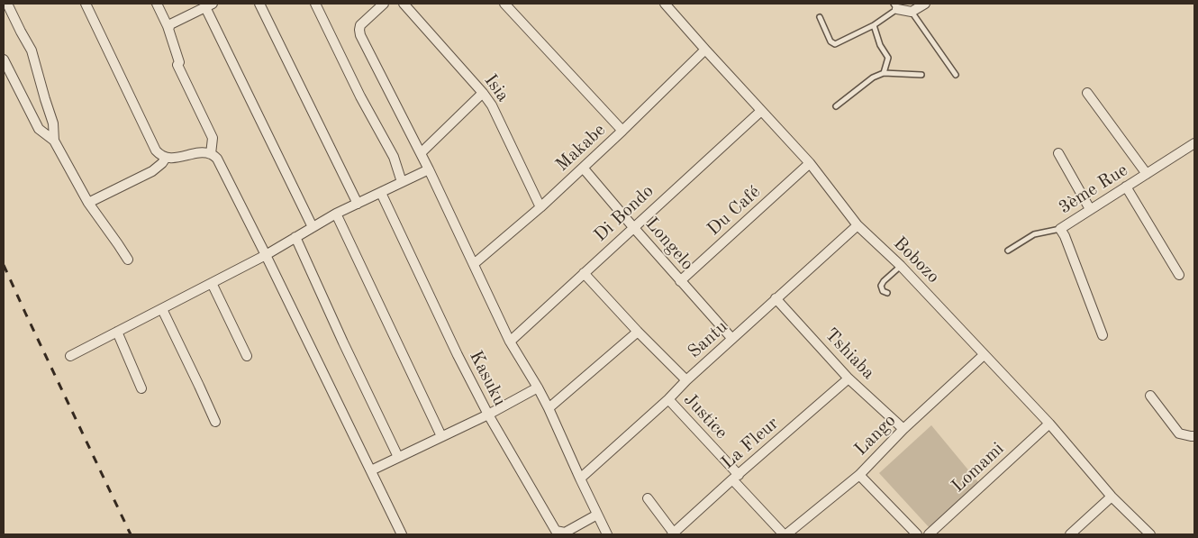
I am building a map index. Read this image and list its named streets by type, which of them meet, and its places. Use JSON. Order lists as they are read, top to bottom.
{
  "streets": {
    "street": [
      "Isia",
      "Makabe",
      "3ème Rue",
      "Du Café",
      "Di Bondo",
      "Longelo",
      "Bobozo",
      "Santu",
      "Tshiaba",
      "Kasuku",
      "Justice",
      "Lango",
      "La Fleur",
      "Lomami"
    ]
  },
  "crossings": [
    ["Isia", "Makabe"],
    ["Makabe", "Longelo"],
    ["Makabe", "Bobozo"],
    ["Du Café", "Longelo"],
    ["Du Café", "Bobozo"],
    ["Di Bondo", "Longelo"],
    ["Di Bondo", "Bobozo"],
    ["Longelo", "Santu"],
    ["Bobozo", "Santu"],
    ["Bobozo", "Lango"],
    ["Bobozo", "Lomami"],
    ["Santu", "Tshiaba"],
    ["Santu", "Justice"],
    ["Tshiaba", "Lango"],
    ["Tshiaba", "La Fleur"],
    ["Justice", "Lango"],
    ["Justice", "La Fleur"]
  ]
}
